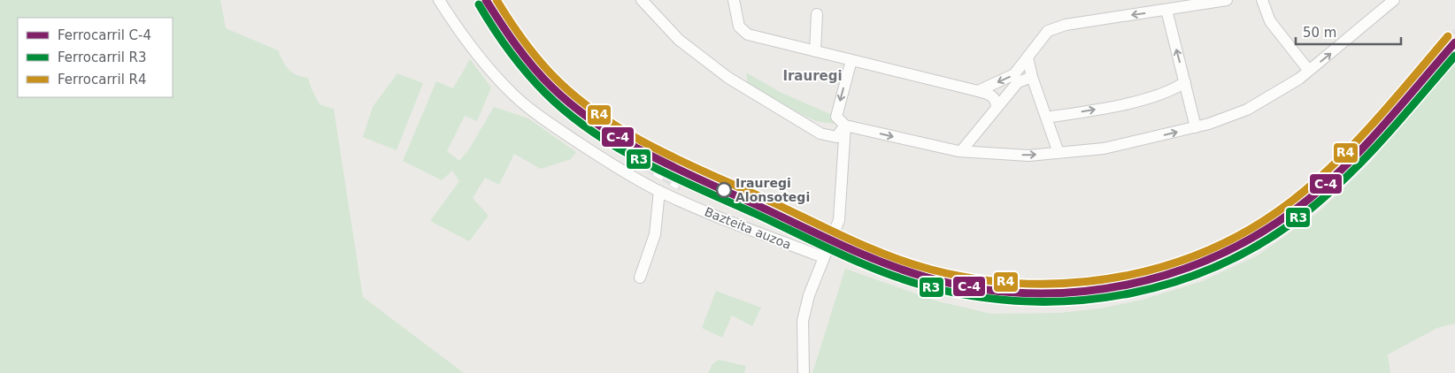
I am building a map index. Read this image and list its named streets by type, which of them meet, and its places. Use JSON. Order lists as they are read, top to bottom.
{
  "streets": {
    "street": ["Bazteita auzoa"]
  },
  "districts": ["Irauregi"],
  "places": ["Irauregi Alonsotegi"],
  "lines": ["rail line C-4", "rail line R4", "rail line R3"],
  "legend": ["Ferrocarril C-4", "Ferrocarril R3", "Ferrocarril R4"],
  "scale_bar": "50 m"
}
